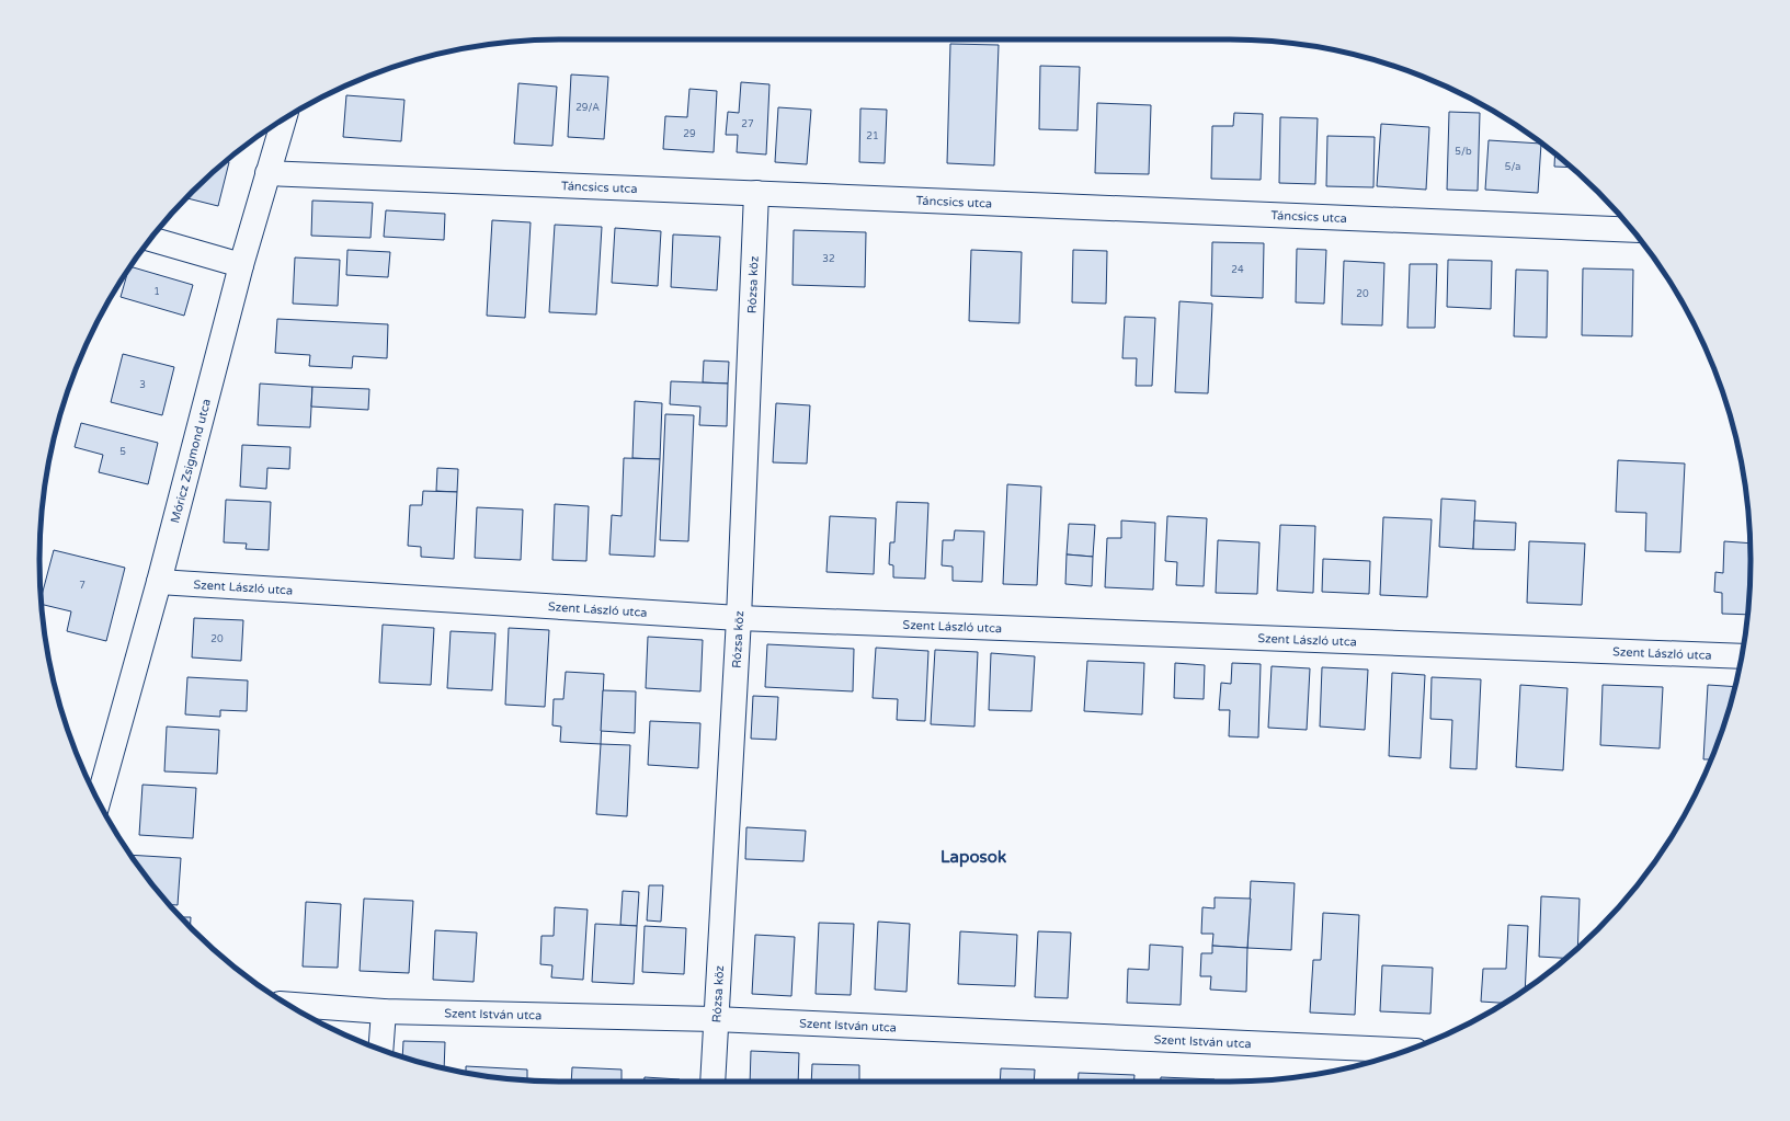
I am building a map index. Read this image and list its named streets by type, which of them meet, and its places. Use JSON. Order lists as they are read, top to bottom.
{
  "streets": {
    "street": [
      "Táncsics utca",
      "Rózsa köz",
      "Móricz Zsigmond utca",
      "Szent László utca",
      "Szent István utca"
    ]
  },
  "crossings": [
    ["Táncsics utca", "Rózsa köz"],
    ["Táncsics utca", "Móricz Zsigmond utca"],
    ["Rózsa köz", "Szent László utca"],
    ["Rózsa köz", "Szent István utca"],
    ["Móricz Zsigmond utca", "Szent László utca"]
  ],
  "districts": ["Laposok"],
  "house_numbers": [
    "29/A",
    "27",
    "29",
    "21",
    "5/b",
    "5/a",
    "32",
    "24",
    "1",
    "20",
    "3",
    "5",
    "7",
    "20"
  ]
}
